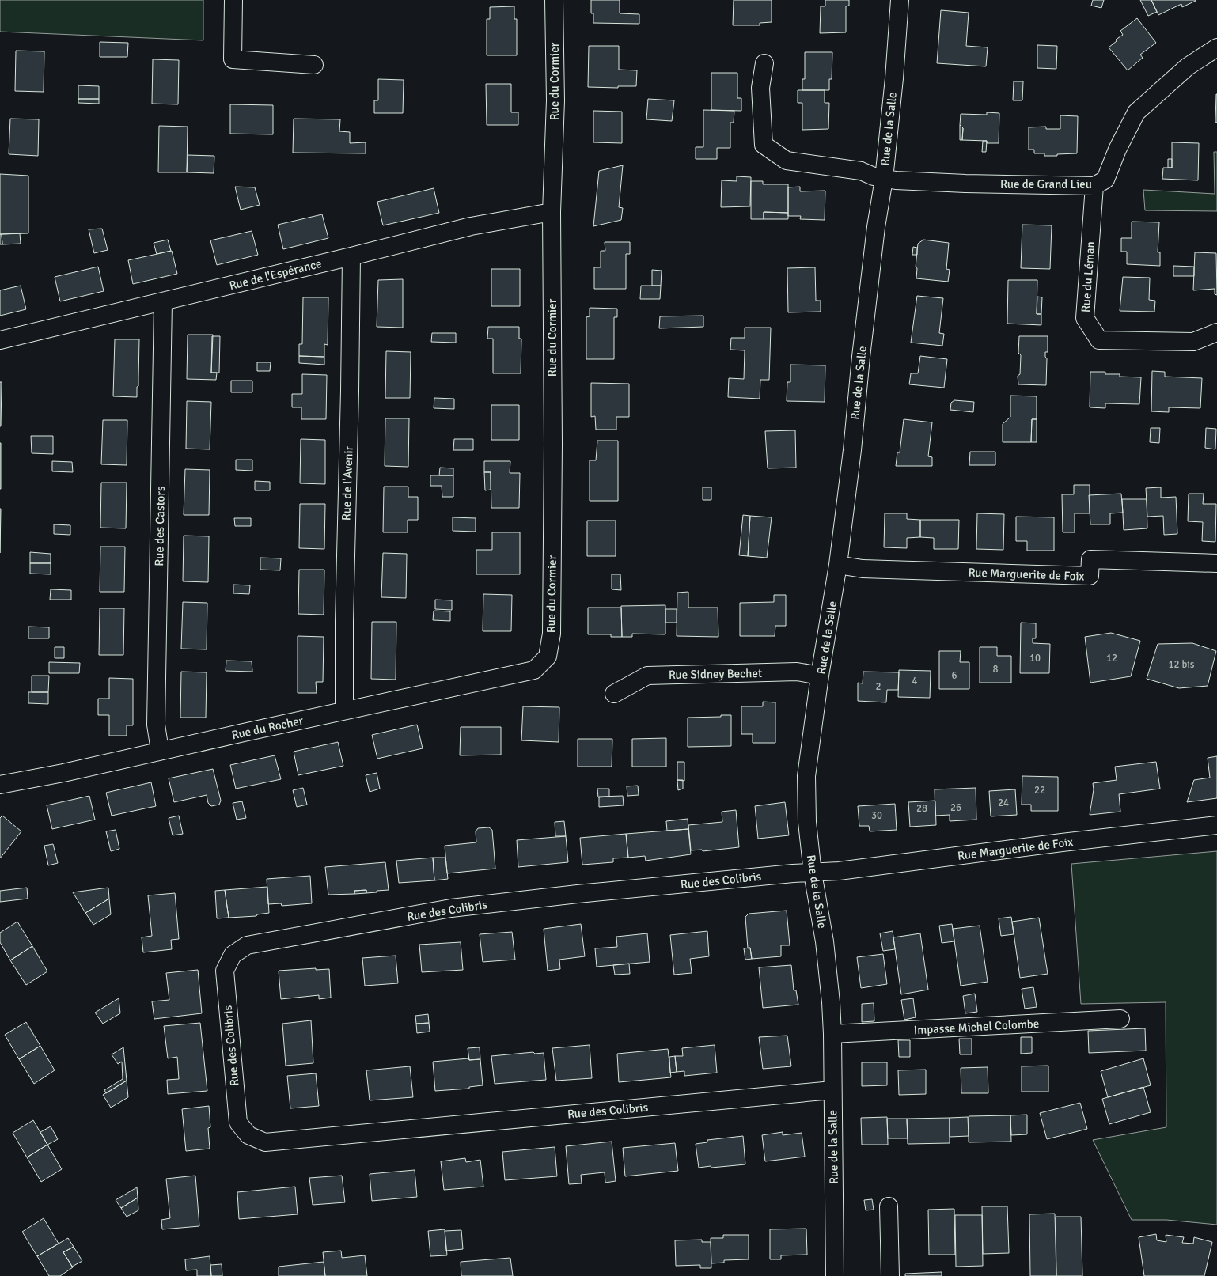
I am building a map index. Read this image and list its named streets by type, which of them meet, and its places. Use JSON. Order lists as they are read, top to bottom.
{
  "streets": {
    "street": [
      "Rue du Cormier",
      "Rue de la Salle",
      "Rue de Grand Lieu",
      "Rue de l'Espérance",
      "Rue du Léman",
      "Rue de l'Avenir",
      "Rue des Castors",
      "Rue Marguerite de Foix",
      "Rue Sidney Bechet",
      "Rue du Rocher",
      "Rue des Colibris",
      "Impasse Michel Colombe"
    ]
  },
  "crossings": [
    ["Rue du Cormier", "Rue de l'Espérance"],
    ["Rue du Cormier", "Rue du Rocher"],
    ["Rue de la Salle", "Rue de Grand Lieu"],
    ["Rue de la Salle", "Rue Marguerite de Foix"],
    ["Rue de la Salle", "Rue Sidney Bechet"],
    ["Rue de la Salle", "Rue des Colibris"],
    ["Rue de la Salle", "Impasse Michel Colombe"],
    ["Rue de Grand Lieu", "Rue du Léman"],
    ["Rue de l'Espérance", "Rue de l'Avenir"],
    ["Rue de l'Espérance", "Rue des Castors"],
    ["Rue de l'Avenir", "Rue du Rocher"],
    ["Rue des Castors", "Rue du Rocher"],
    ["Rue Marguerite de Foix", "Rue des Colibris"]
  ],
  "house_numbers": [
    "10",
    "12",
    "12 bis",
    "8",
    "6",
    "4",
    "2",
    "22",
    "24",
    "26",
    "28",
    "30"
  ]
}
